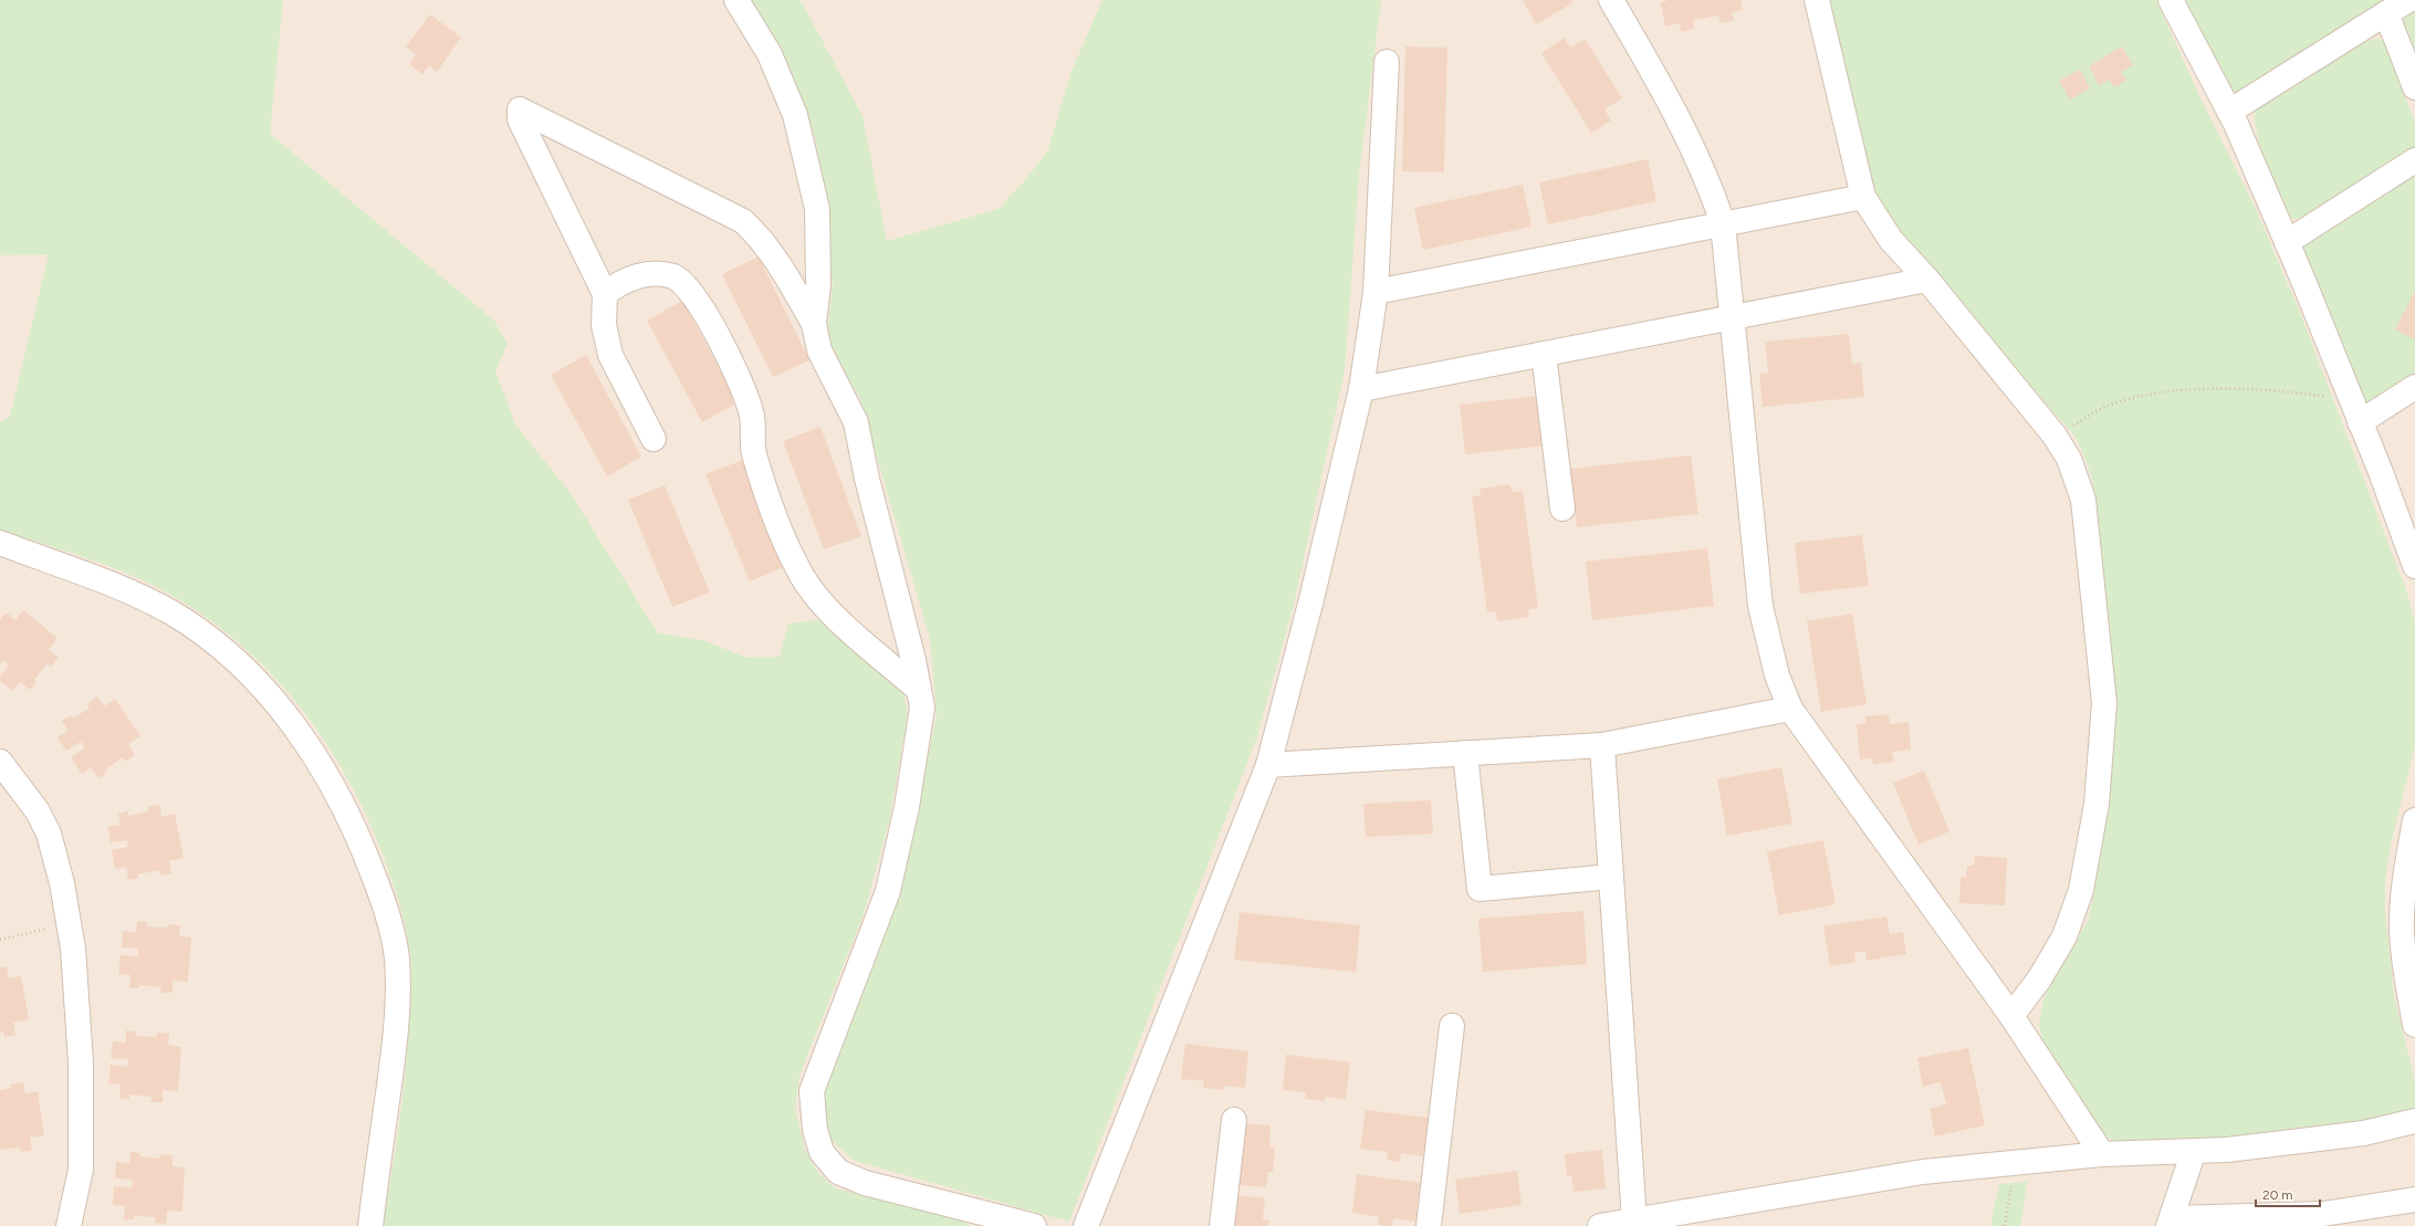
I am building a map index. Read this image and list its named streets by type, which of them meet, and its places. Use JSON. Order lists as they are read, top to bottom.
{
  "scale_bar": "20 m"
}
